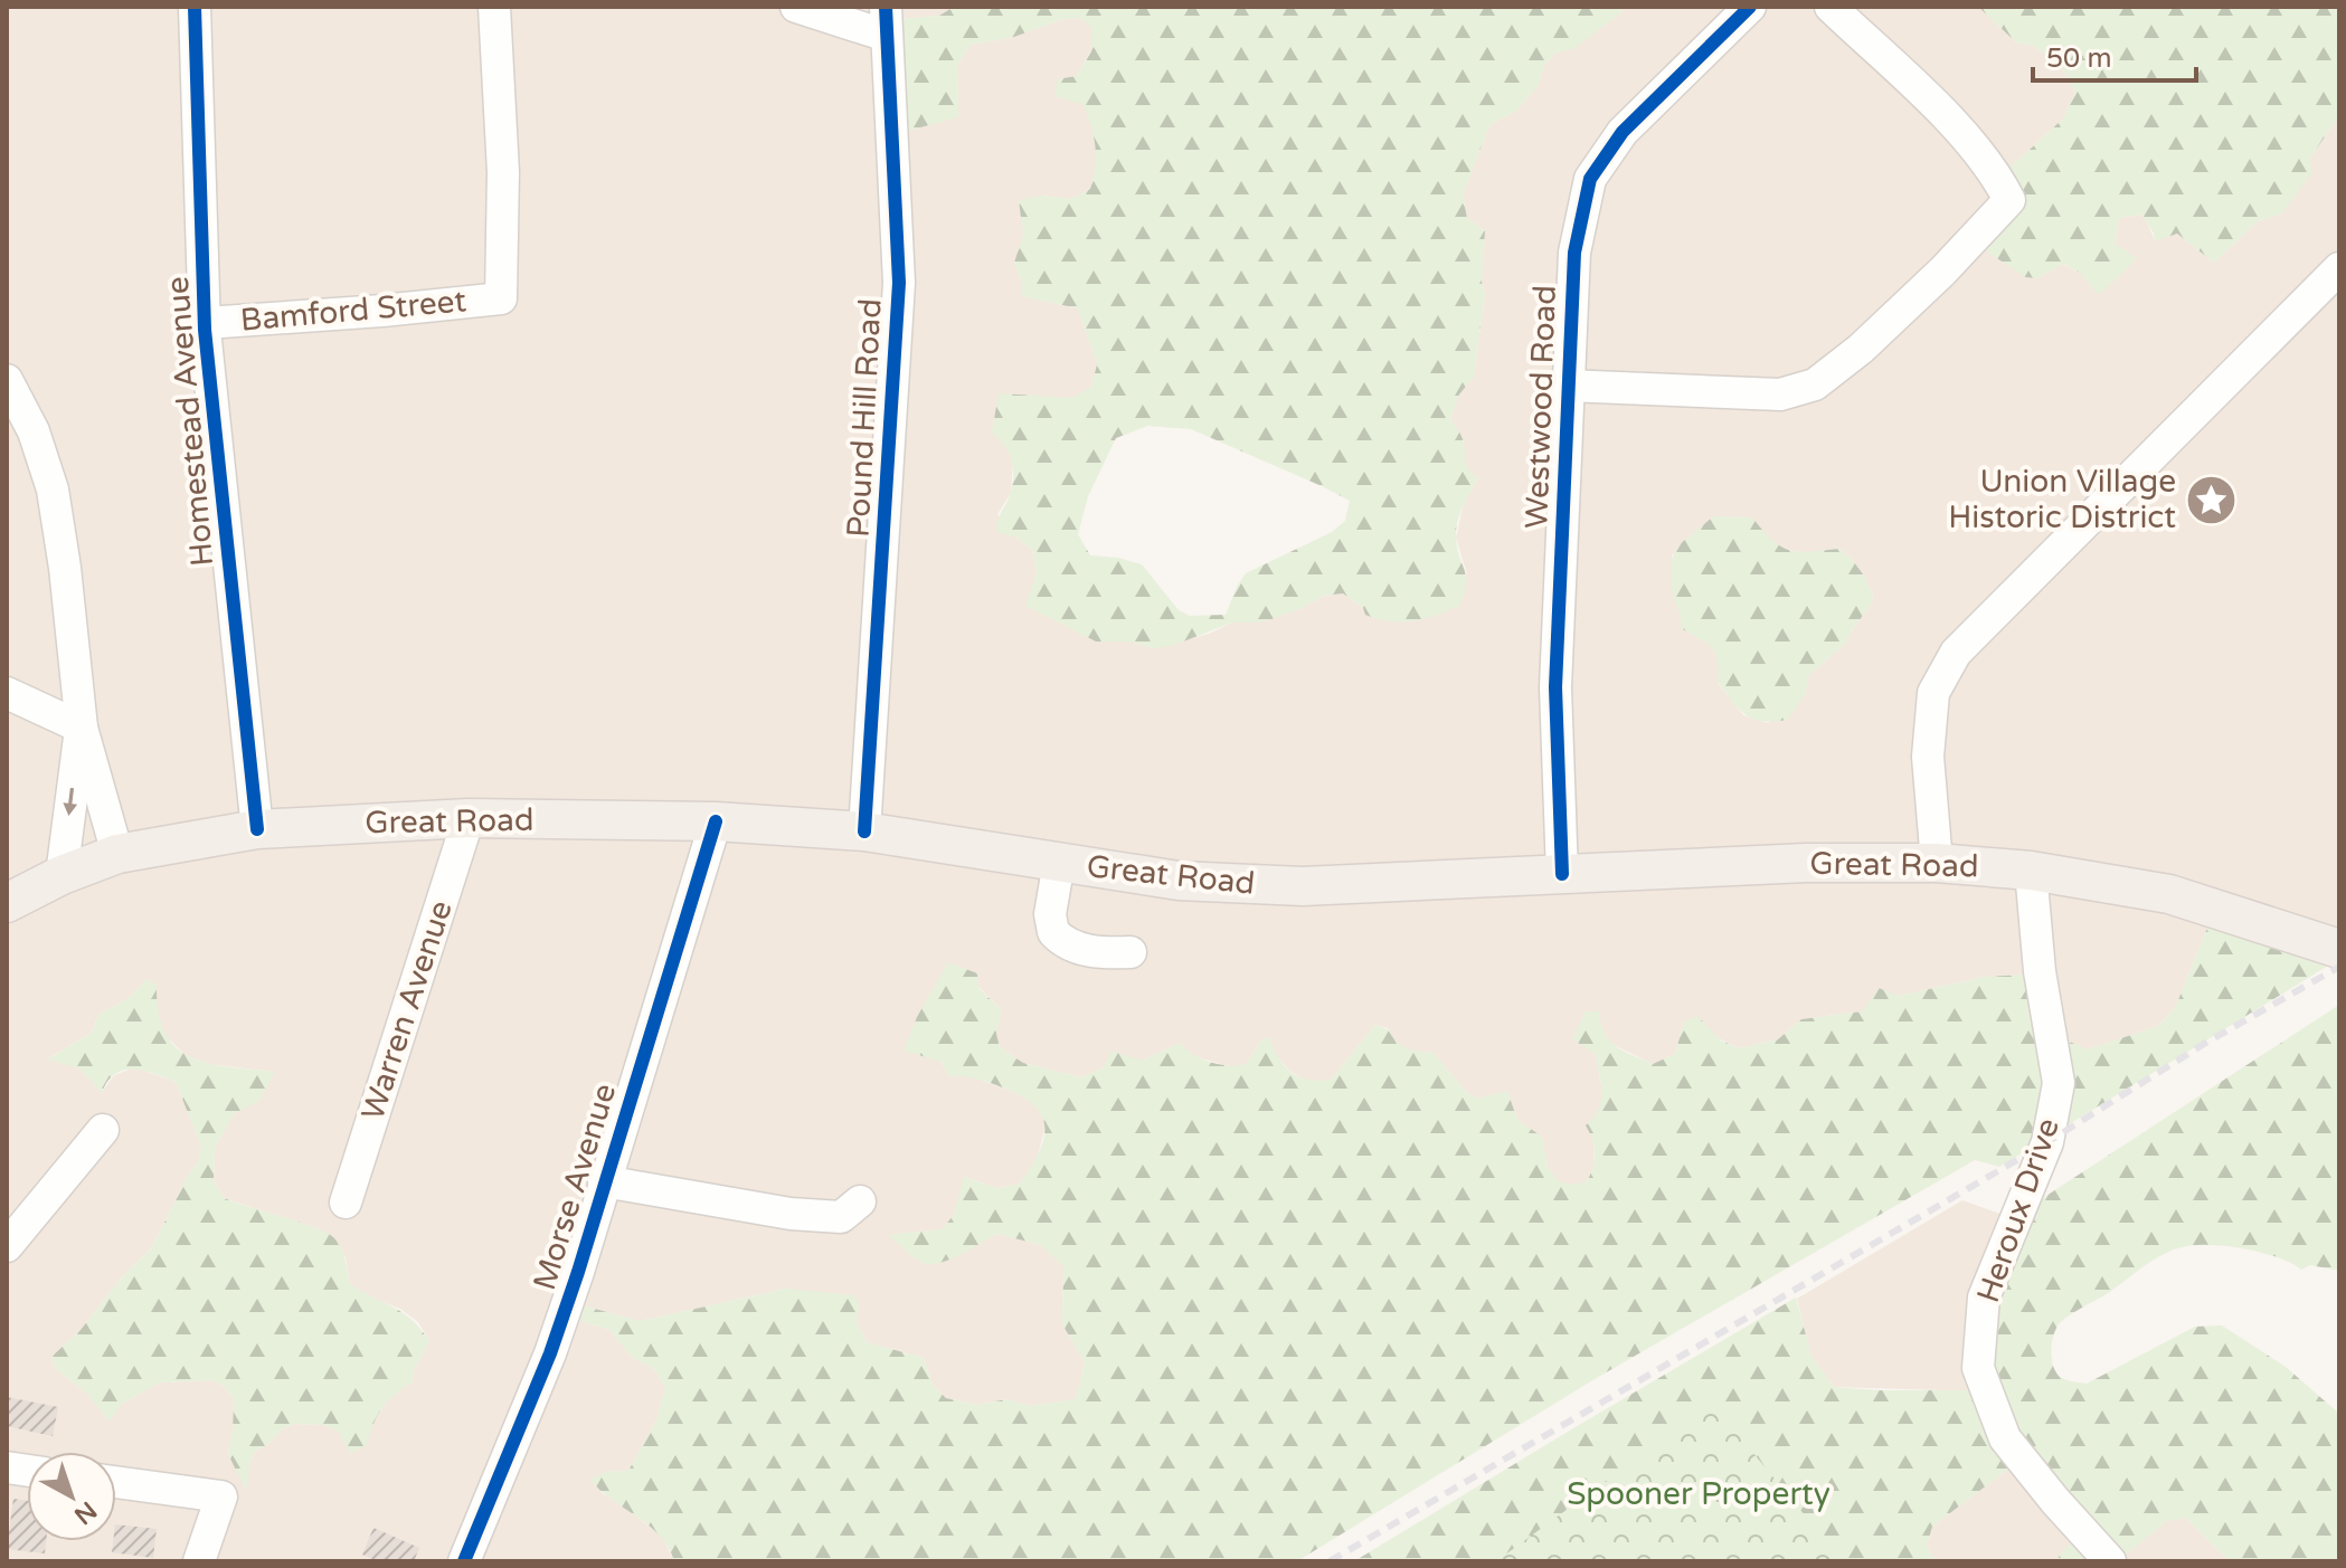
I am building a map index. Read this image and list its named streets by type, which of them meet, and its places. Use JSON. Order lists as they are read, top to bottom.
{
  "streets": {
    "main road": ["Great Road"],
    "street": [
      "Bamford Street",
      "Westwood Road",
      "Pound Hill Road",
      "Homestead Avenue",
      "Warren Avenue",
      "Morse Avenue",
      "Heroux Drive"
    ]
  },
  "crossings": [
    ["Bamford Street", "Homestead Avenue"],
    ["Westwood Road", "Great Road"],
    ["Pound Hill Road", "Great Road"],
    ["Homestead Avenue", "Great Road"],
    ["Great Road", "Warren Avenue"],
    ["Great Road", "Morse Avenue"],
    ["Great Road", "Heroux Drive"]
  ],
  "parks": ["Spooner Property"],
  "places": {
    "place": ["Union Village Historic District"]
  },
  "scale_bar": "50 m",
  "north": "bottom right"
}
